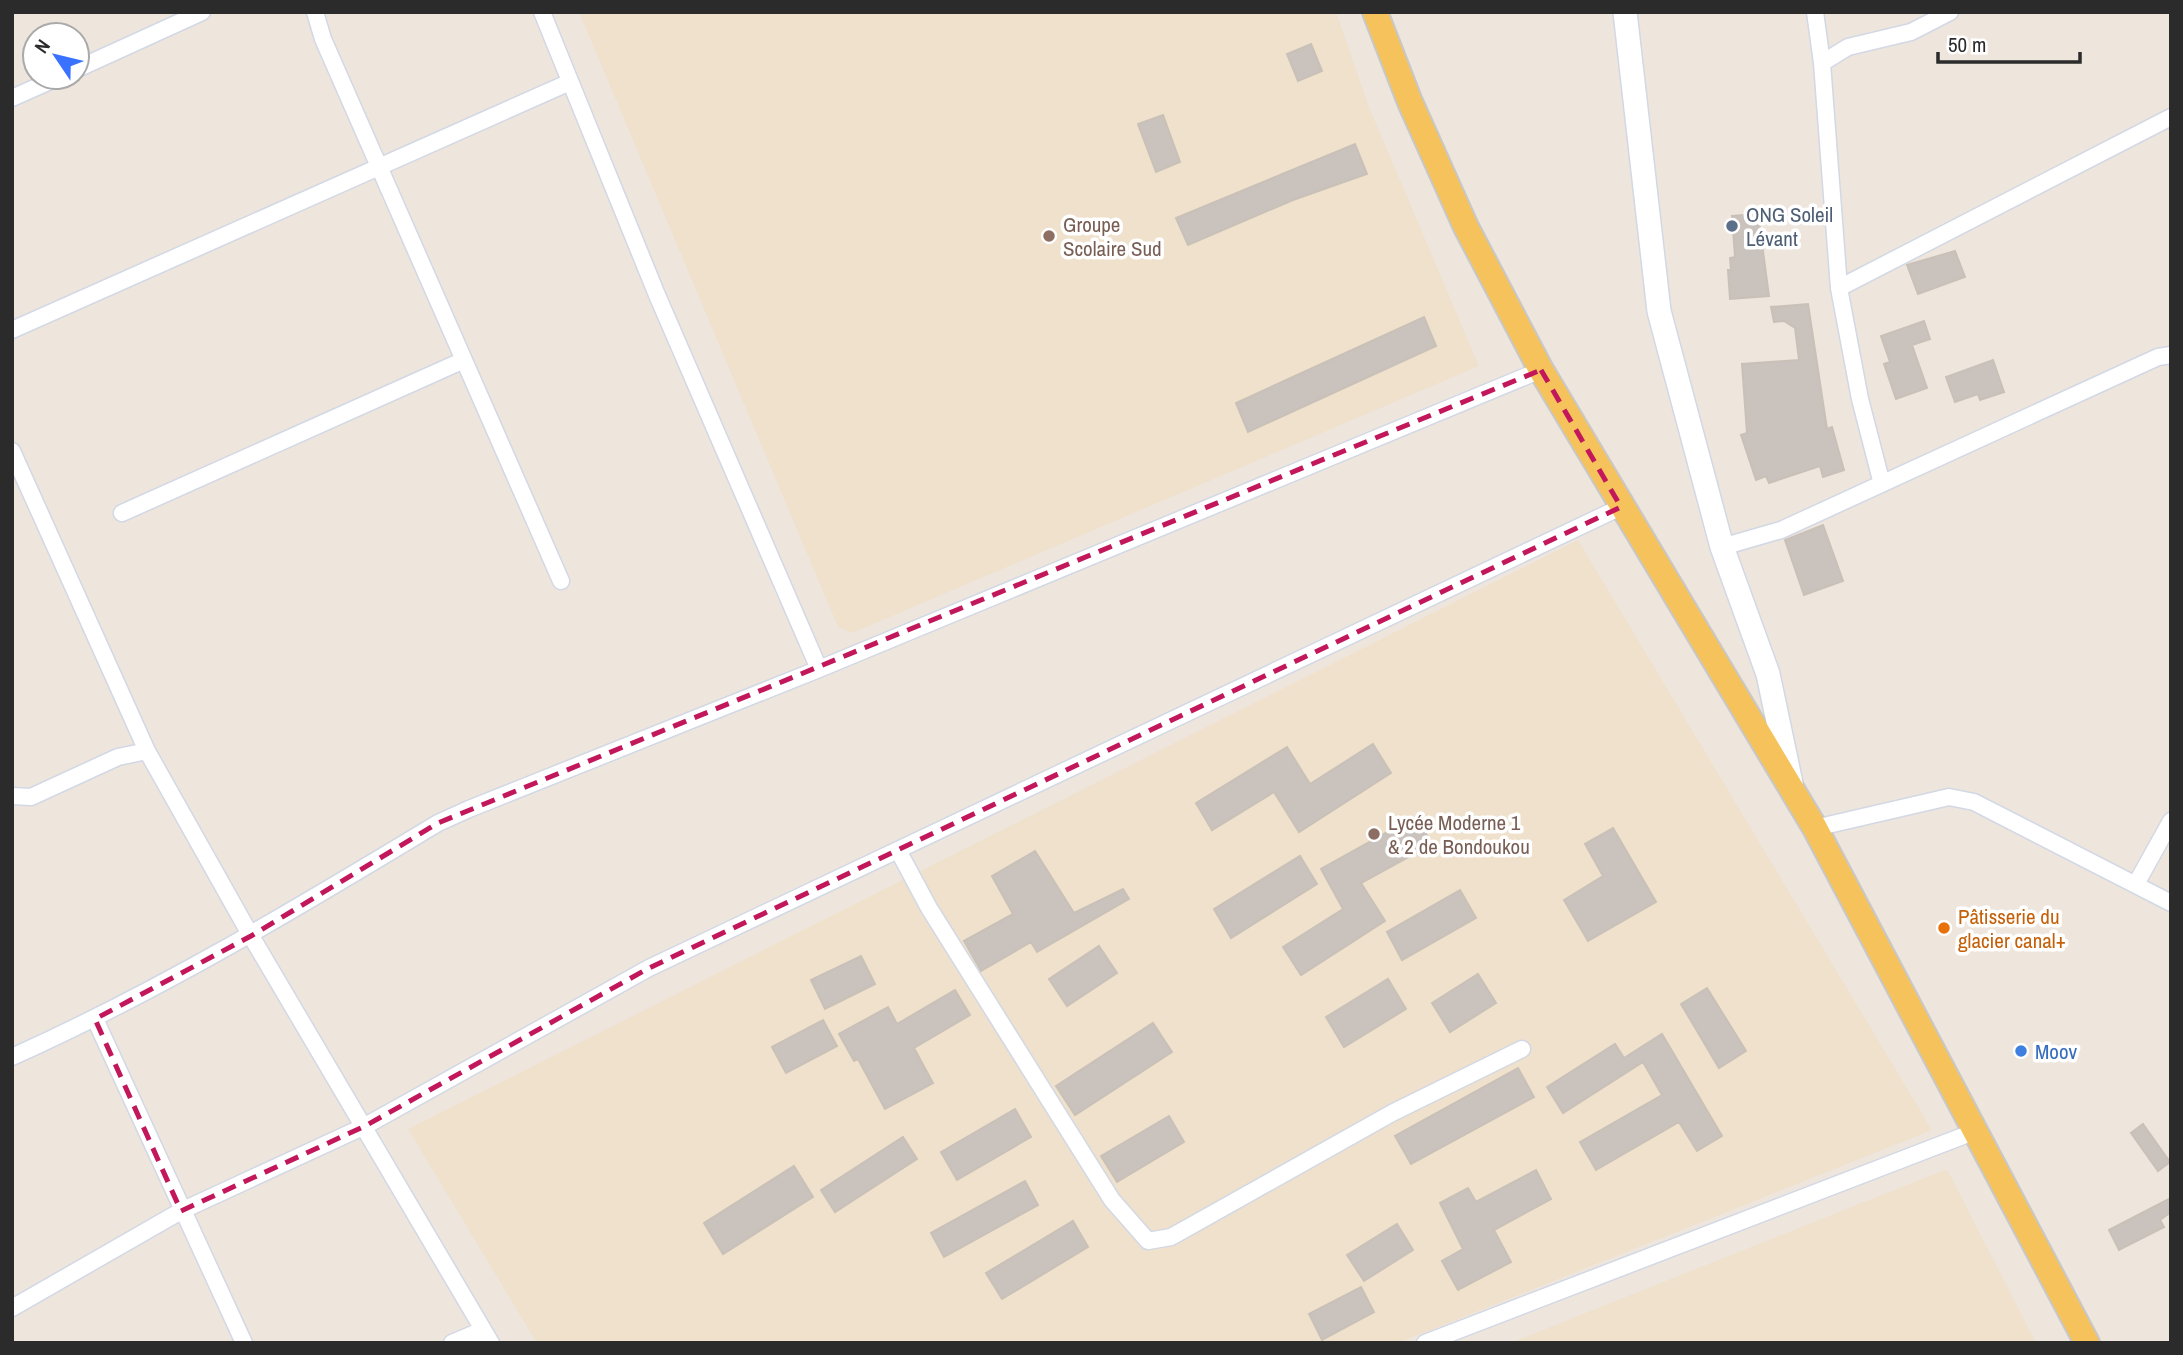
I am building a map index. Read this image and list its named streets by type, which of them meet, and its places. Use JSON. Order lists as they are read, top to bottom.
{
  "places": [
    "ONG Soleil Lévant",
    "Groupe Scolaire Sud",
    "Lycée Moderne 1 & 2 de Bondoukou",
    "Pâtisserie du glacier canal+",
    "Moov"
  ],
  "scale_bar": "50 m",
  "north": "top left"
}
